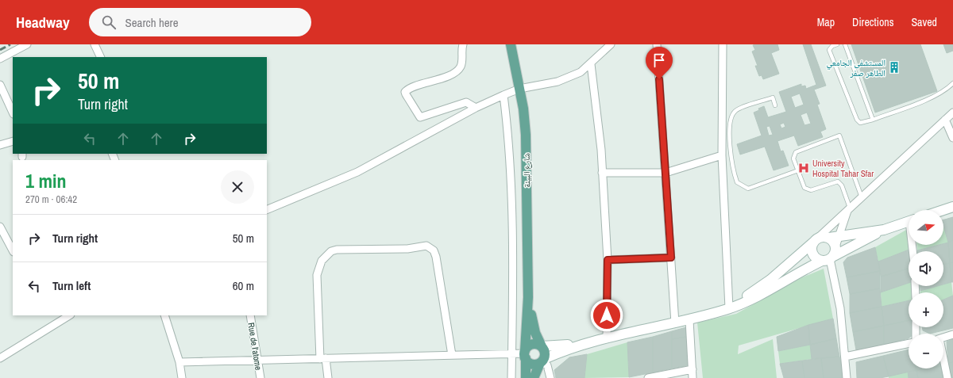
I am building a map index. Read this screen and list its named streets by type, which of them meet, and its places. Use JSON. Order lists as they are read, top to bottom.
{
  "streets": {
    "main road": ["شارع البيئة"],
    "street": ["Rue de l'atome"]
  },
  "places": {
    "building": ["المستشفى الجامعي الطاهر صفر"],
    "hospital": ["University Hospital Tahar Sfar"]
  },
  "north": "right",
  "page": {
    "header": "Headway",
    "search": "Search here",
    "nav": ["Map", "Directions", "Saved"],
    "turn": ["50 m", "Turn right"],
    "heading": ["1 min", "270 m · 06:42"],
    "map_buttons": ["+", "−"],
    "list": [
      {
        "name": "Turn right",
        "value": "50 m"
      },
      {
        "name": "Turn left",
        "value": "60 m"
      }
    ]
  }
}
